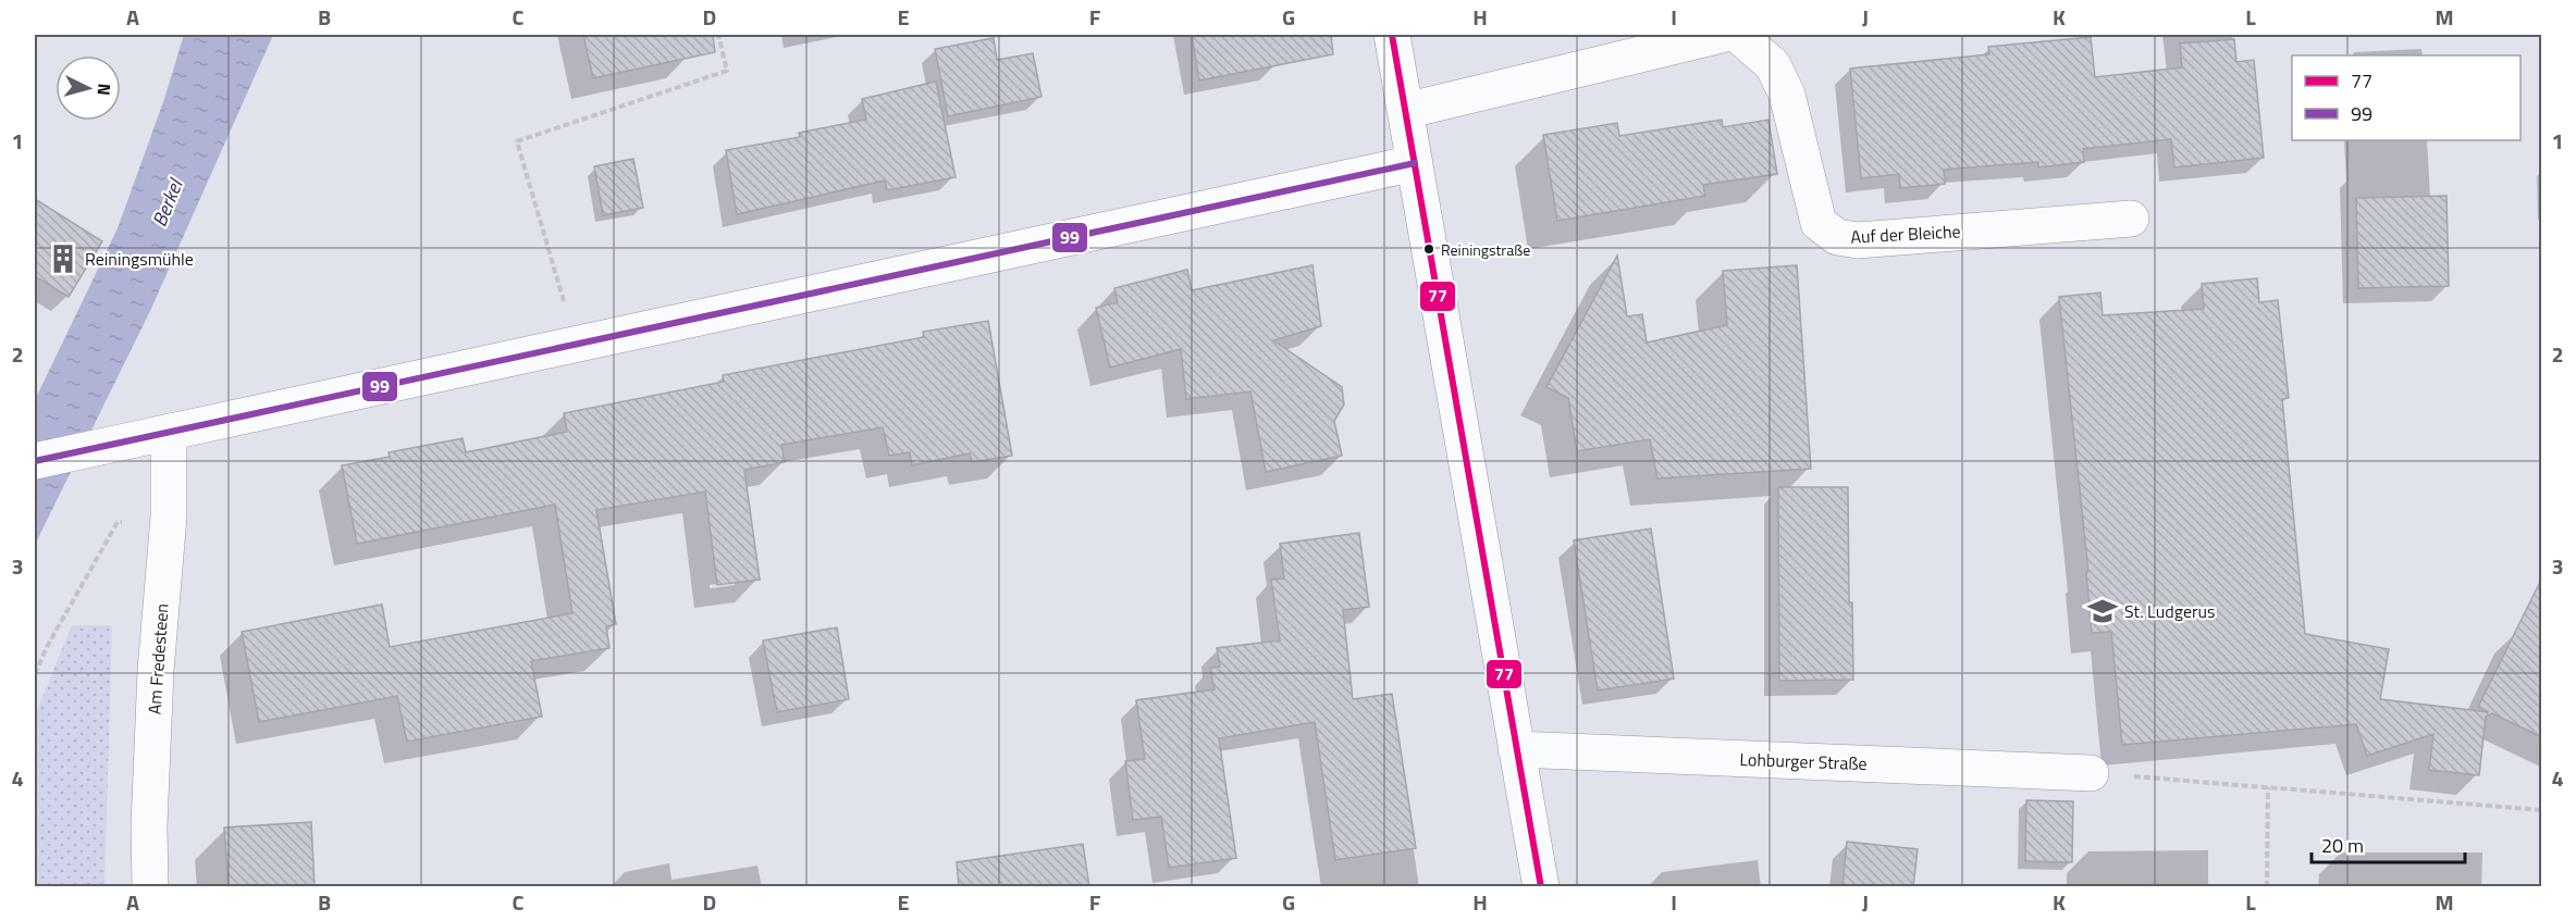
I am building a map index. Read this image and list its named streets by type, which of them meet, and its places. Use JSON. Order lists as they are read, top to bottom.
{
  "streets": {
    "street": ["Auf der Bleiche", "Am Fredesteen", "Lohburger Straße"]
  },
  "water": ["Berkel"],
  "places": {
    "other": ["Reiningstraße"],
    "building": ["Reiningsmühle"],
    "school or university": ["St. Ludgerus"]
  },
  "lines": ["transit line 77", "transit line 99"],
  "legend": ["77", "99"],
  "scale_bar": "20 m",
  "north": "right",
  "grid": {
    "columns": [
      "A",
      "B",
      "C",
      "D",
      "E",
      "F",
      "G",
      "H",
      "I",
      "J",
      "K",
      "L",
      "M"
    ],
    "rows": [
      "1",
      "2",
      "3",
      "4"
    ]
  }
}
